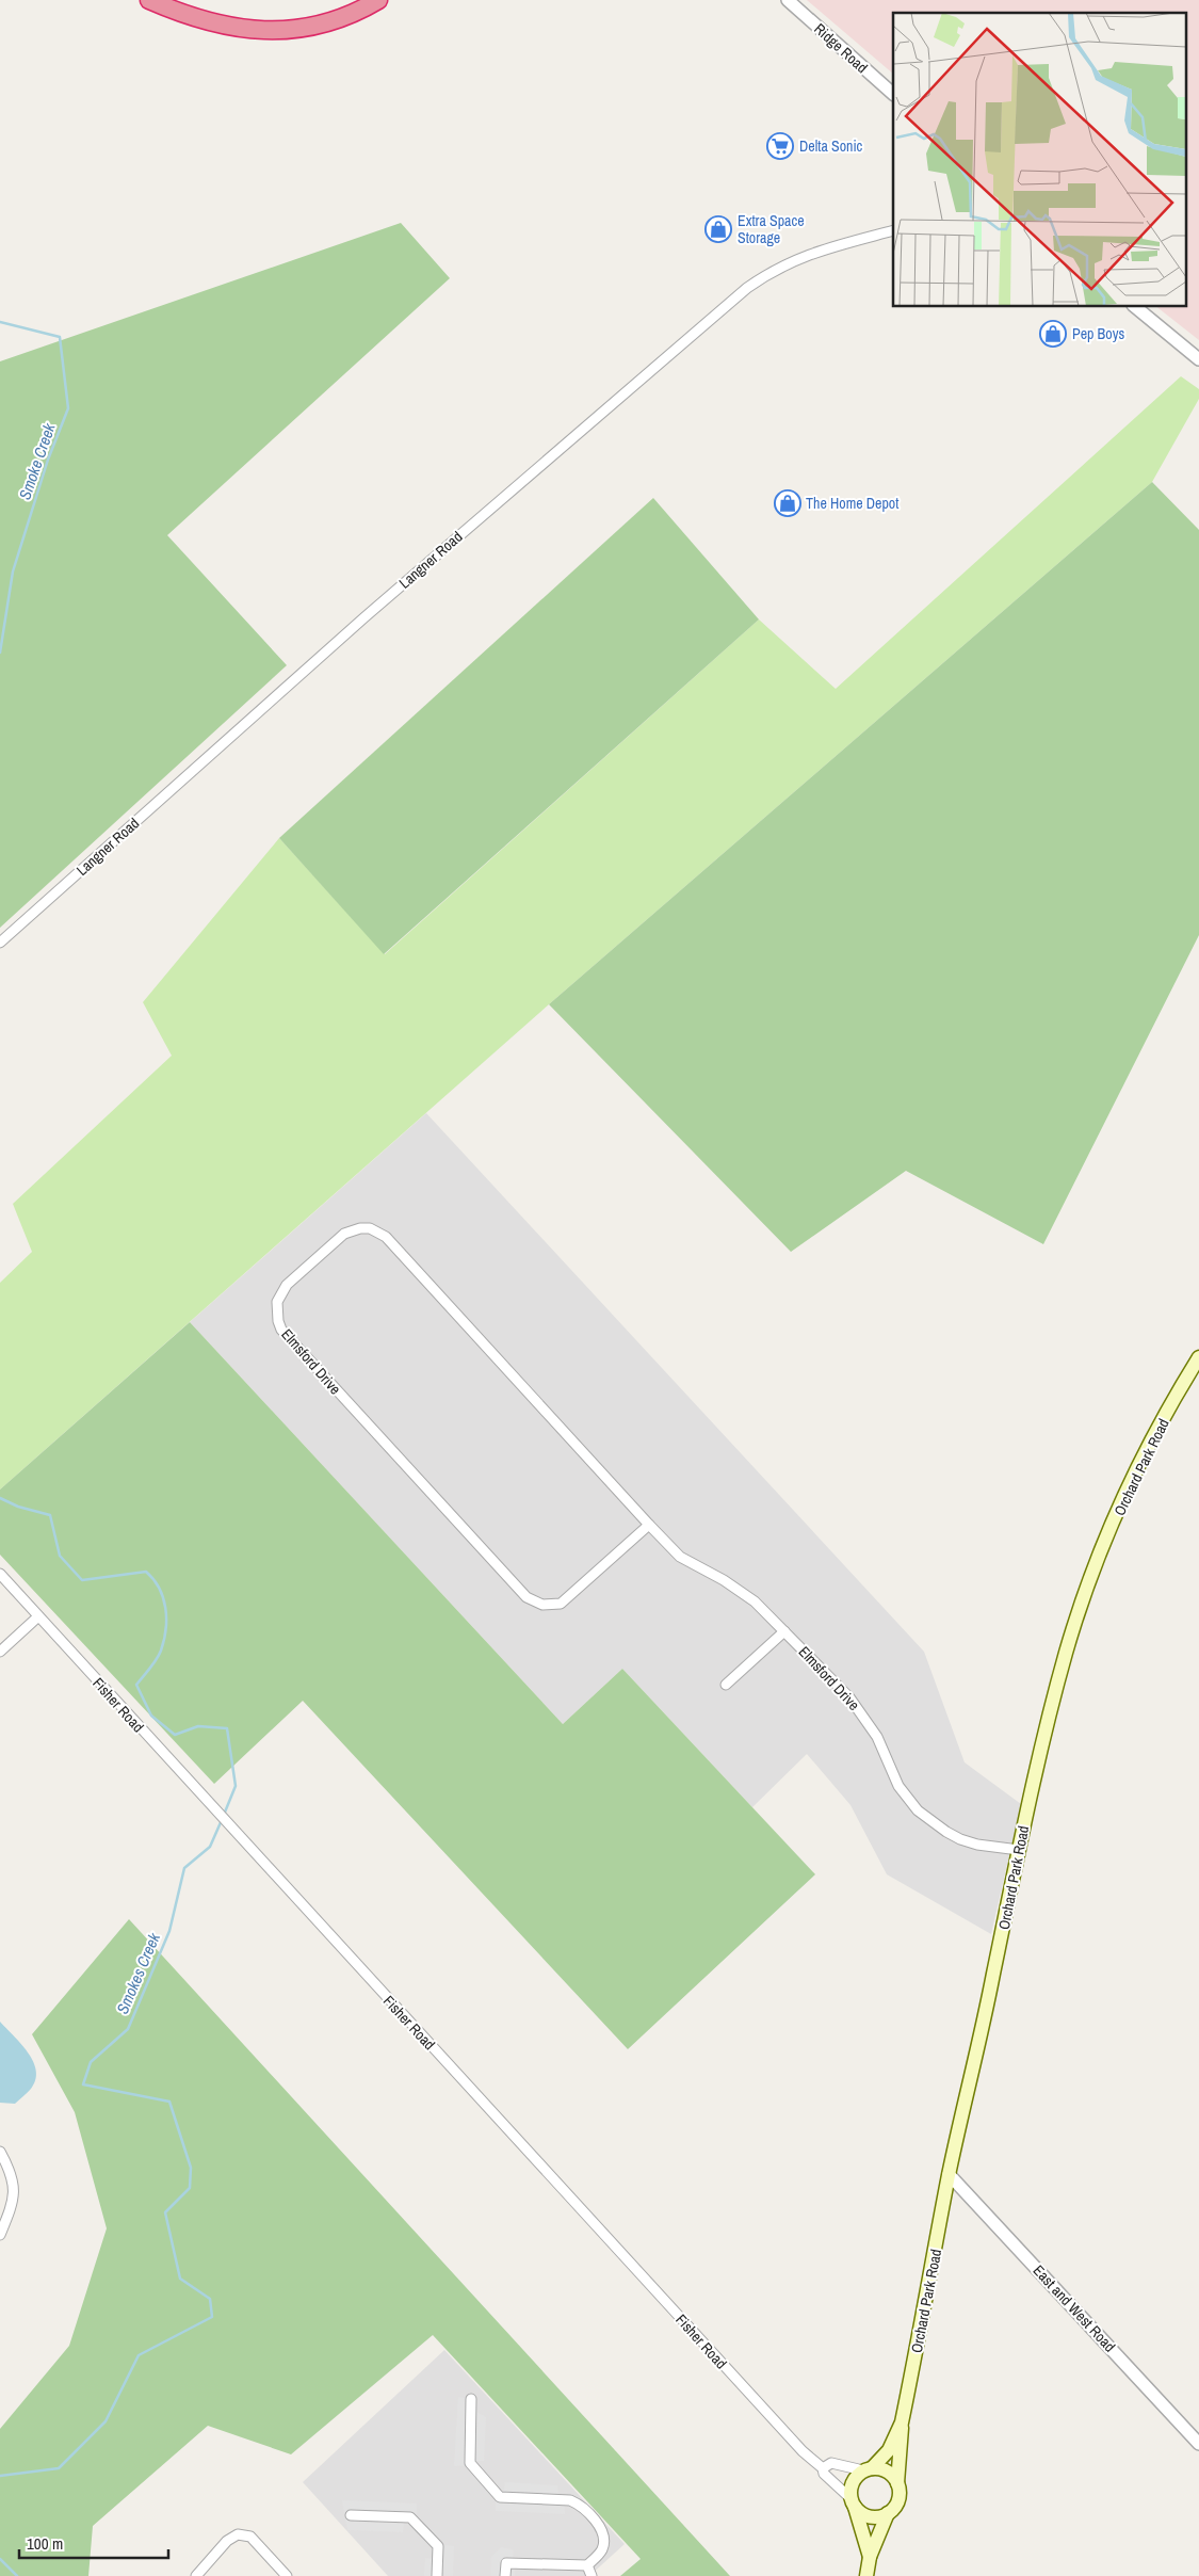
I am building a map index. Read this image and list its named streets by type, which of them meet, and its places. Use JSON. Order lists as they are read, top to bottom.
{
  "streets": {
    "main road": ["Orchard Park Road"],
    "street": [
      "Ridge Road",
      "Langner Road",
      "Elmsford Drive",
      "Fisher Road",
      "East and West Road"
    ]
  },
  "crossings": [
    ["Elmsford Drive", "Orchard Park Road"],
    ["Orchard Park Road", "Fisher Road"],
    ["Orchard Park Road", "East and West Road"]
  ],
  "water": ["Smoke Creek", "Smokes Creek"],
  "places": {
    "supermarket": ["Delta Sonic"],
    "shop": ["Extra Space Storage", "Pep Boys", "The Home Depot"]
  },
  "scale_bar": "100 m"
}
